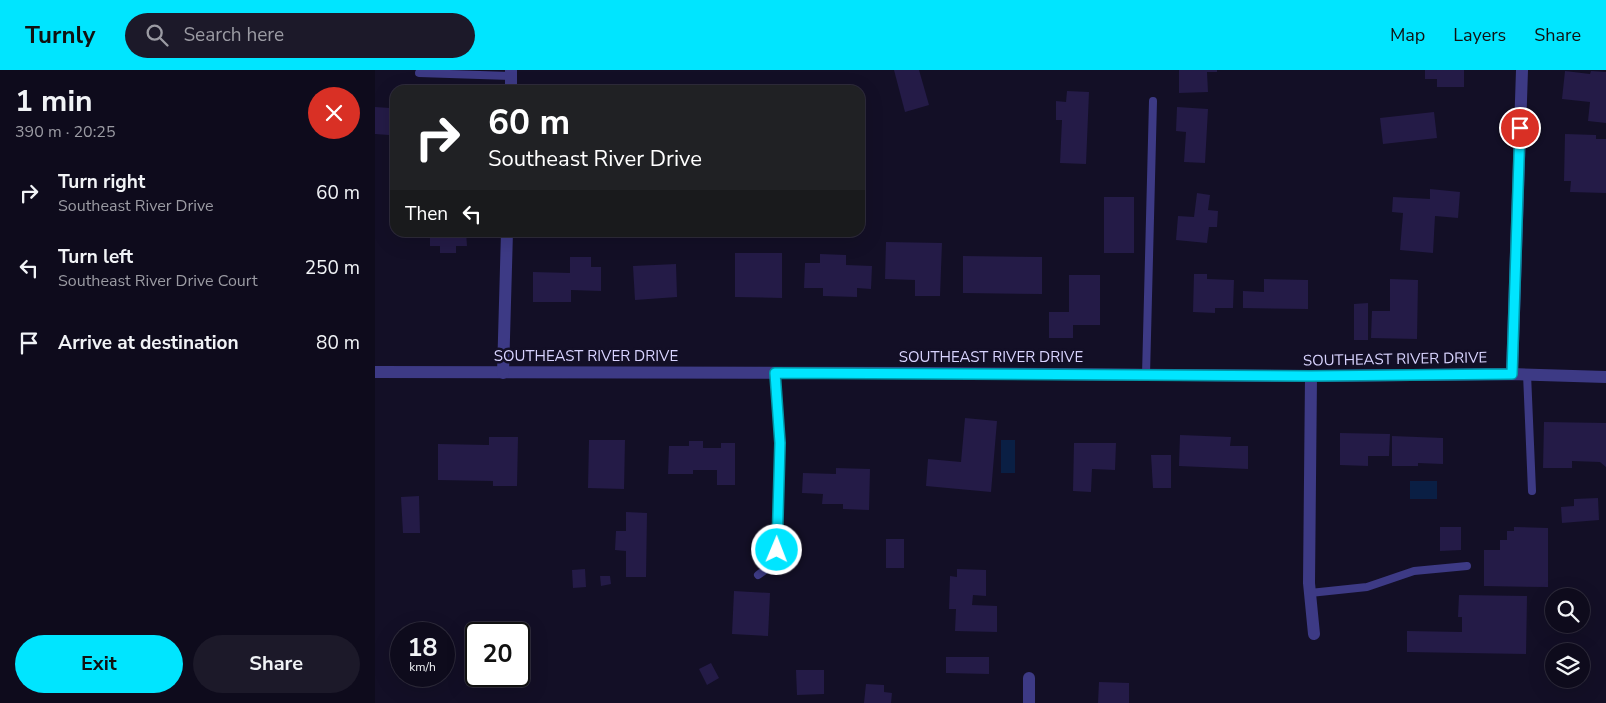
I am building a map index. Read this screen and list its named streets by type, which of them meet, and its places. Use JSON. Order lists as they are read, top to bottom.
{
  "streets": {
    "street": ["SOUTHEAST RIVER DRIVE"]
  },
  "page": {
    "header": "Turnly",
    "search": "Search here",
    "nav": ["Map", "Layers", "Share"],
    "heading": ["1 min", "390 m · 20:25"],
    "turn": ["60 m", "Southeast River Drive"],
    "list": [
      {
        "name": "Turn right",
        "note": "Southeast River Drive",
        "value": "60 m"
      },
      {
        "name": "Turn left",
        "note": "Southeast River Drive Court",
        "value": "250 m"
      },
      {
        "name": "Arrive at destination",
        "value": "80 m"
      }
    ],
    "then": "Then",
    "speed": "18 km/h",
    "limit": "20",
    "buttons": ["Exit", "Share"]
  }
}
